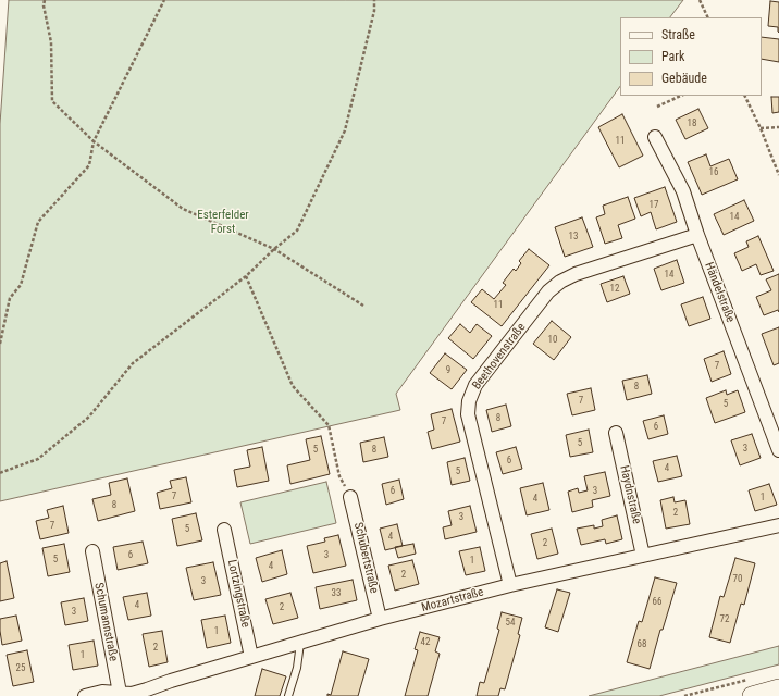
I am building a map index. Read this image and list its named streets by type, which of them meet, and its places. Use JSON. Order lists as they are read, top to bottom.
{
  "streets": {
    "street": [
      "Händelstraße",
      "Beethovenstraße",
      "Haydnstraße",
      "Schubertstraße",
      "Lortzingstraße",
      "Mozartstraße",
      "Schumannstraße"
    ]
  },
  "crossings": [
    ["Händelstraße", "Beethovenstraße"],
    ["Beethovenstraße", "Mozartstraße"],
    ["Haydnstraße", "Mozartstraße"],
    ["Schubertstraße", "Mozartstraße"],
    ["Lortzingstraße", "Mozartstraße"],
    ["Mozartstraße", "Schumannstraße"]
  ],
  "parks": ["Esterfelder Forst"],
  "house_numbers": [
    "18",
    "11",
    "16",
    "17",
    "14",
    "13",
    "14",
    "12",
    "11",
    "10",
    "7",
    "9",
    "8",
    "7",
    "5",
    "8",
    "7",
    "6",
    "5",
    "3",
    "5",
    "8",
    "6",
    "4",
    "5",
    "6",
    "3",
    "7",
    "1",
    "4",
    "8",
    "2",
    "3",
    "7",
    "5",
    "4",
    "2",
    "6",
    "3",
    "5",
    "1",
    "4",
    "2",
    "70",
    "3",
    "33",
    "66",
    "4",
    "2",
    "3",
    "72",
    "54",
    "1",
    "42",
    "68",
    "2",
    "1",
    "25"
  ],
  "legend": ["Straße", "Park", "Gebäude"]
}
